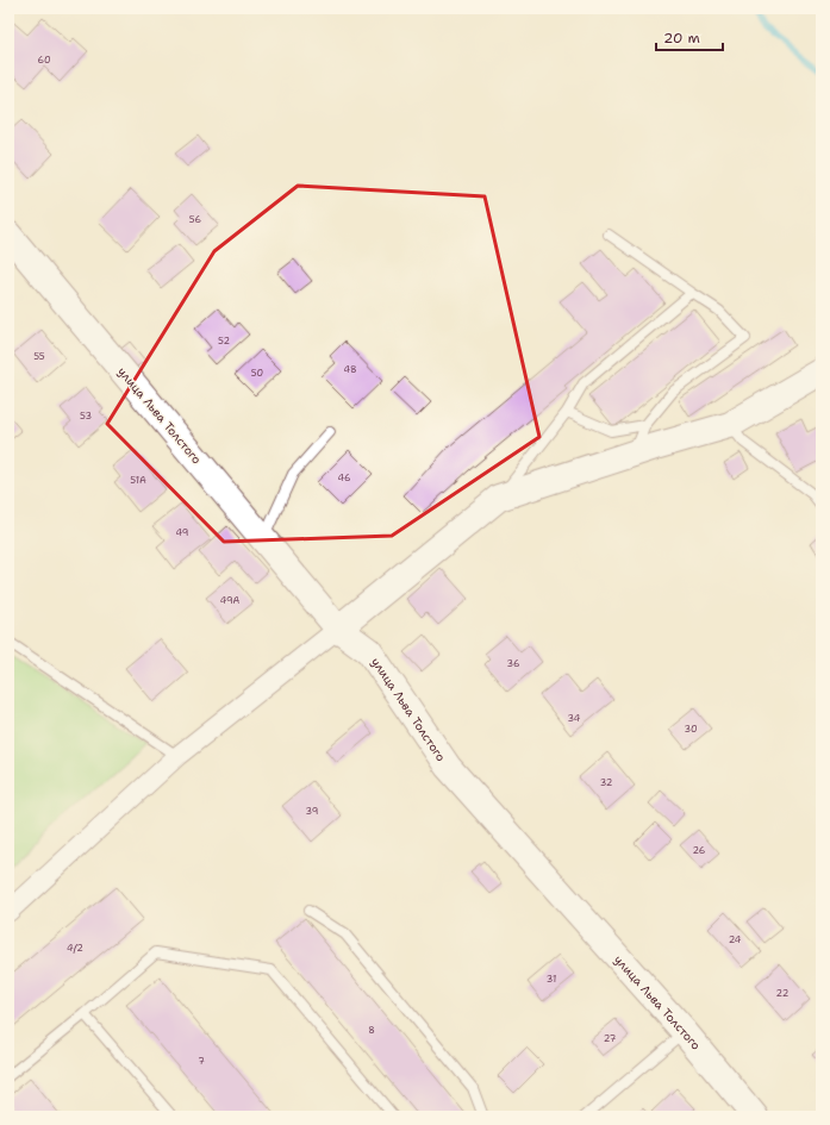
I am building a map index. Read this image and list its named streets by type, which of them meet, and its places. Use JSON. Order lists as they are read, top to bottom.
{
  "streets": {
    "street": ["улица Льва Толстого"]
  },
  "house_numbers": [
    "60",
    "56",
    "52",
    "55",
    "48",
    "50",
    "53",
    "46",
    "51А",
    "49",
    "49А",
    "36",
    "34",
    "30",
    "32",
    "39",
    "26",
    "24",
    "4/2",
    "31",
    "22",
    "8",
    "27",
    "7"
  ],
  "scale_bar": "20 m"
}
